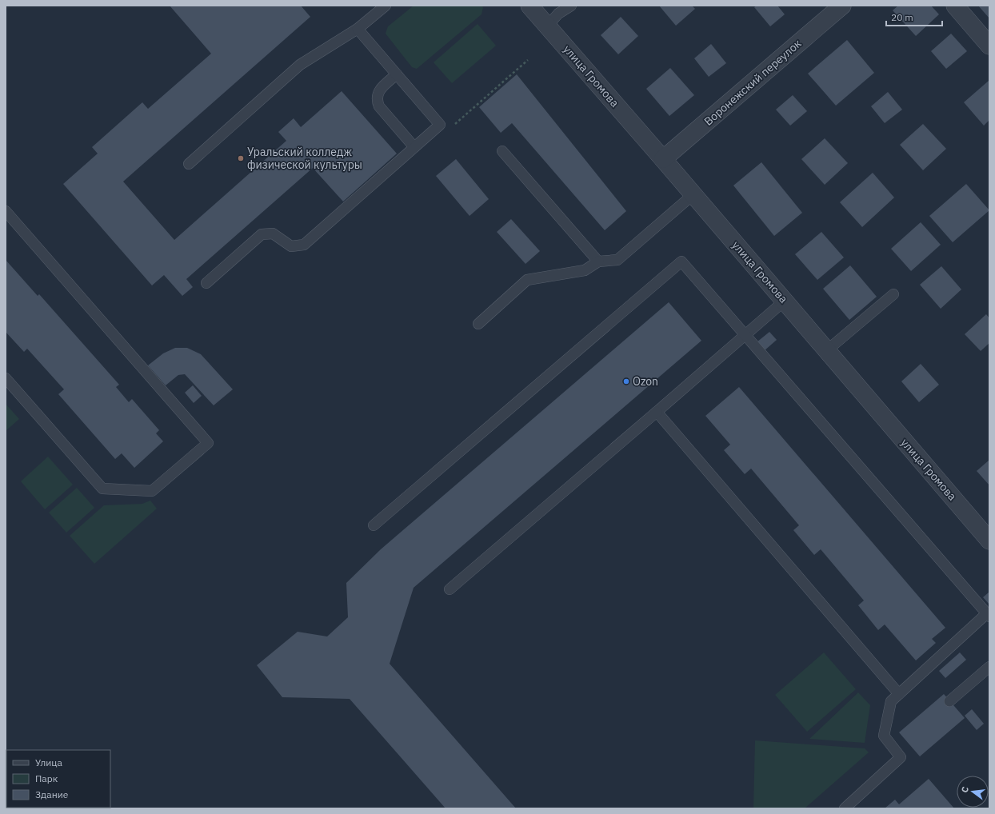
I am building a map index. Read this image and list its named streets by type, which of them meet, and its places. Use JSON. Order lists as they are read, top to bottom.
{
  "streets": {
    "street": ["улица Громова", "Воронежский переулок"]
  },
  "crossings": [
    ["улица Громова", "Воронежский переулок"]
  ],
  "places": ["Уральский колледж физической культуры", "Ozon"],
  "legend": ["Улица", "Парк", "Здание"],
  "scale_bar": "20 m",
  "north": "left"
}
